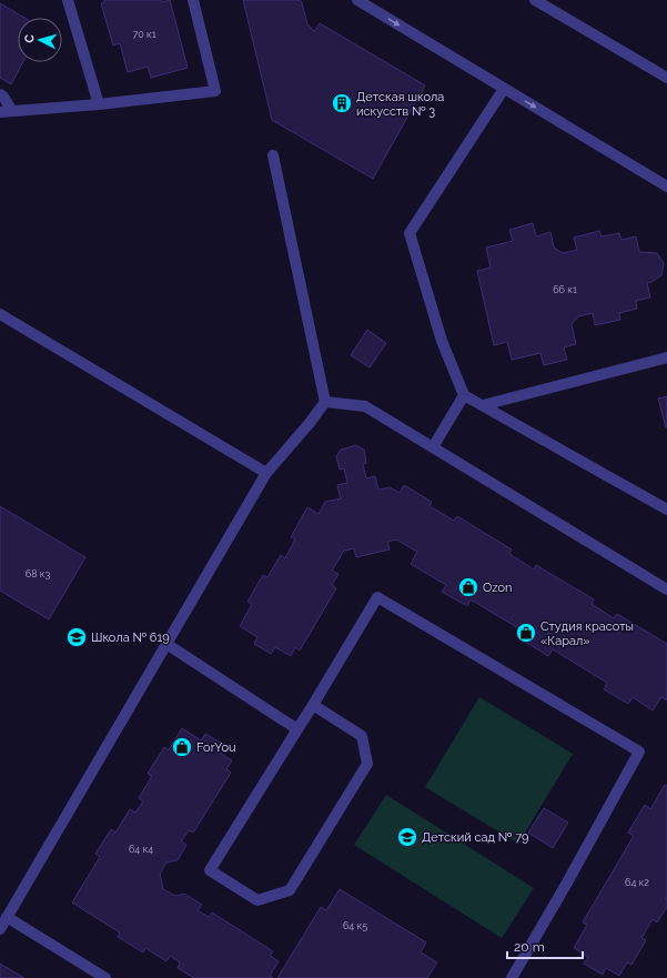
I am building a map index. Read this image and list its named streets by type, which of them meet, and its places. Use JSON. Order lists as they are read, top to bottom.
{
  "places": {
    "building": ["Детская школа искусств № 3"],
    "shop": ["Ozon", "Студия красоты «Карал»", "ForYou"],
    "school or university": ["Школа № 619", "Детский сад № 79"]
  },
  "house_numbers": [
    "70 к1",
    "66 к1",
    "68 к3",
    "64 к4",
    "64 к2",
    "64 к5"
  ],
  "scale_bar": "20 m",
  "north": "left"
}
